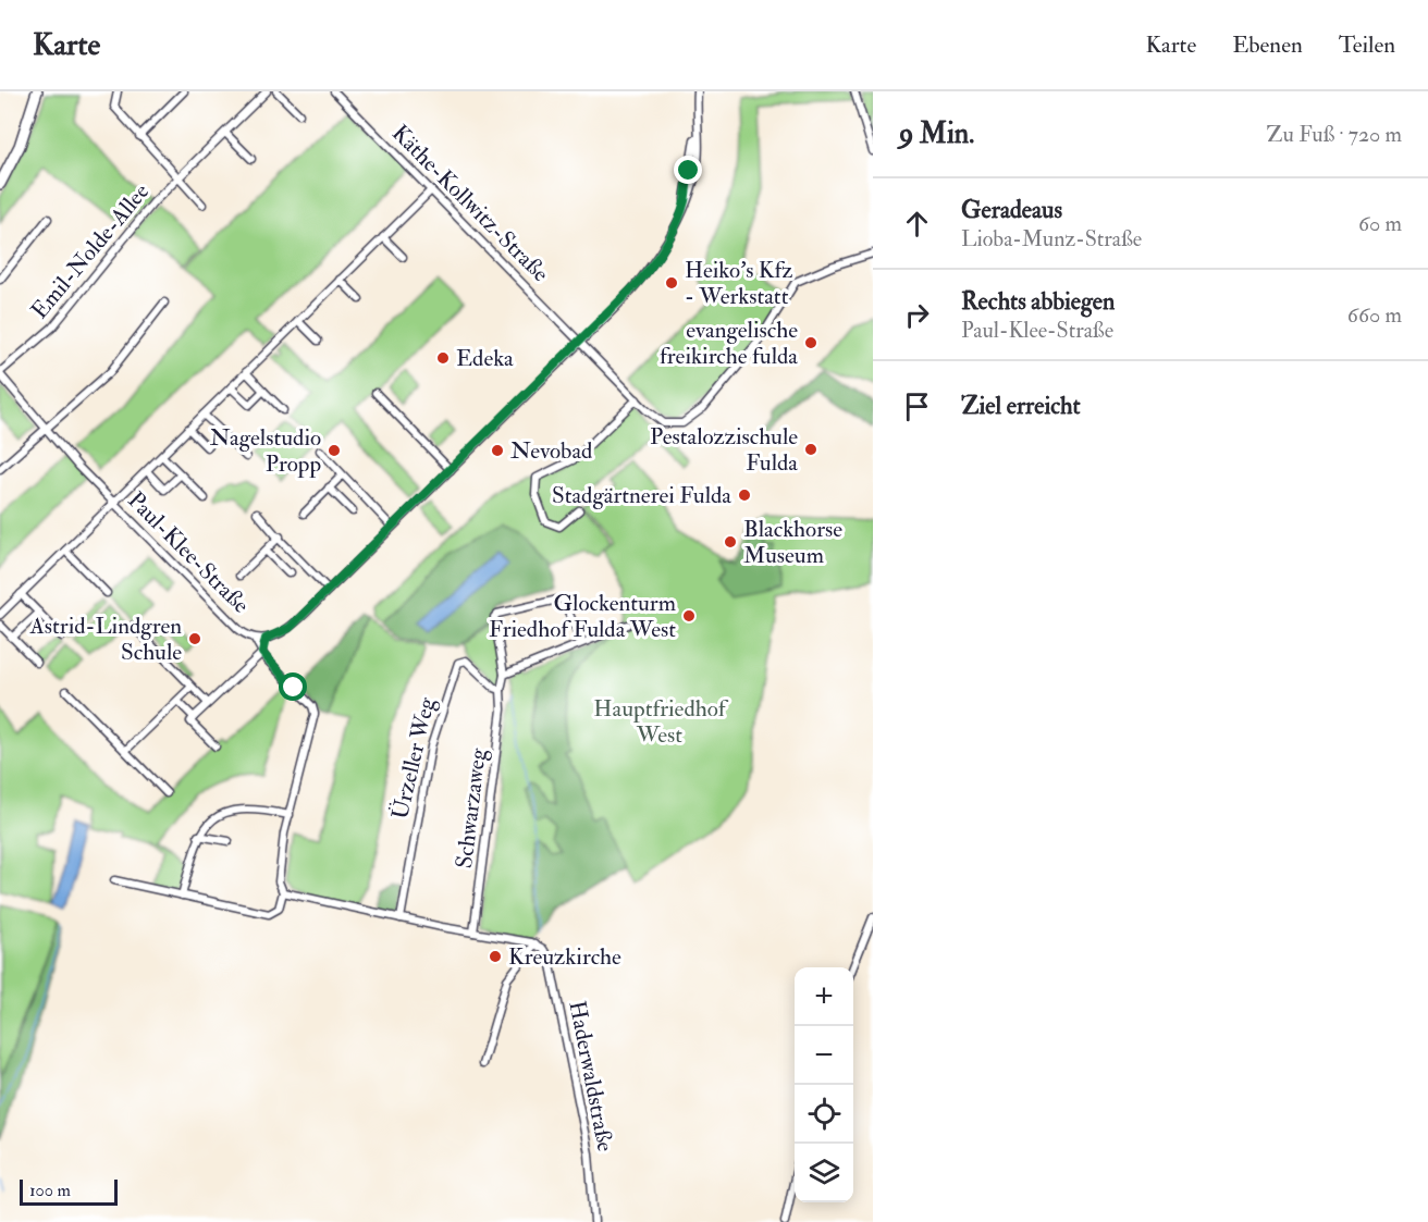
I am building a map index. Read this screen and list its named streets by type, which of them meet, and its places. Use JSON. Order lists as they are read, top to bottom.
{
  "streets": {
    "street": [
      "Käthe-Kollwitz-Straße",
      "Emil-Nolde-Allee",
      "Paul-Klee-Straße",
      "Ürzeller Weg",
      "Schwarzaweg",
      "Haderwaldstraße"
    ]
  },
  "crossings": [
    ["Käthe-Kollwitz-Straße", "Paul-Klee-Straße"],
    ["Emil-Nolde-Allee", "Paul-Klee-Straße"],
    ["Ürzeller Weg", "Schwarzaweg"]
  ],
  "parks": ["Hauptfriedhof West"],
  "places": [
    "Heiko's Kfz - Werkstatt",
    "evangelische freikirche fulda",
    "Edeka",
    "Pestalozzischule Fulda",
    "Nagelstudio Propp",
    "Nevobad",
    "Stadgärtnerei Fulda",
    "Blackhorse Museum",
    "Glockenturm Friedhof Fulda West",
    "Astrid-Lindgren Schule",
    "Kreuzkirche"
  ],
  "scale_bar": "100 m",
  "page": {
    "header": "Karte",
    "nav": ["Karte", "Ebenen", "Teilen"],
    "heading": ["9 Min.", "Zu Fuß · 720 m"],
    "list": [
      ["Geradeaus", "Lioba-Munz-Straße", "60 m"],
      ["Rechts abbiegen", "Paul-Klee-Straße", "660 m"],
      "Ziel erreicht"
    ],
    "map_buttons": ["+", "−"],
    "scale": "100 m"
  }
}
